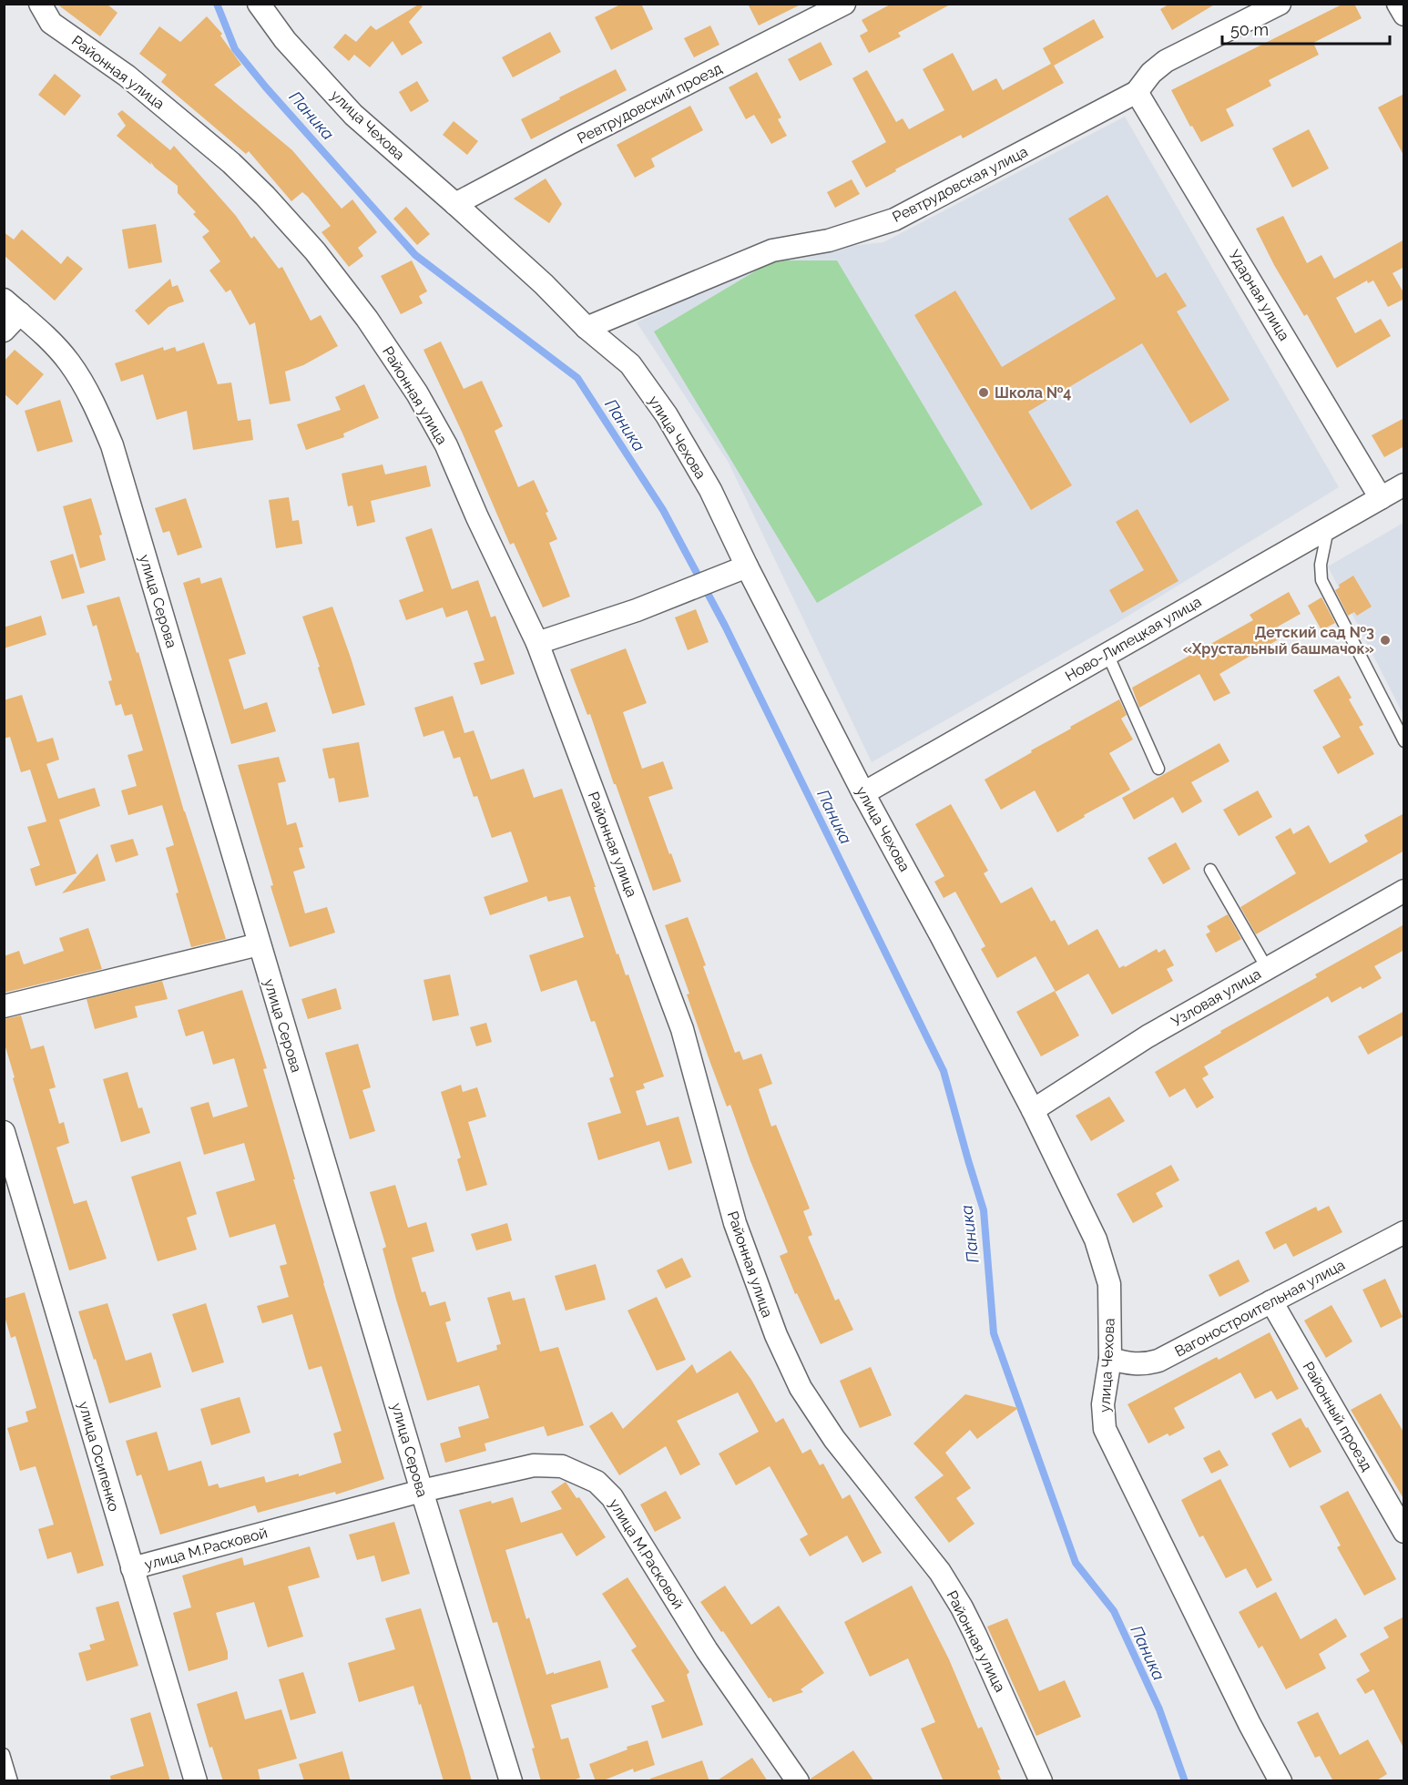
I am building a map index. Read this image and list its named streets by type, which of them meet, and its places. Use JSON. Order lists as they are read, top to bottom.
{
  "streets": {
    "street": [
      "Районная улица",
      "Ревтрудовский проезд",
      "улица Чехова",
      "Ревтрудовская улица",
      "Ударная улица",
      "улица Серова",
      "Ново-Липецкая улица",
      "Узловая улица",
      "Вагоностроительная улица",
      "Районный проезд",
      "улица Осипенко",
      "улица М.Расковой"
    ]
  },
  "crossings": [
    ["Ревтрудовский проезд", "улица Чехова"],
    ["улица Чехова", "Ревтрудовская улица"],
    ["улица Чехова", "Ново-Липецкая улица"],
    ["улица Чехова", "Узловая улица"],
    ["улица Чехова", "Вагоностроительная улица"],
    ["Ревтрудовская улица", "Ударная улица"],
    ["Ударная улица", "Ново-Липецкая улица"],
    ["улица Серова", "улица М.Расковой"],
    ["Вагоностроительная улица", "Районный проезд"],
    ["улица Осипенко", "улица М.Расковой"]
  ],
  "water": ["Паника"],
  "places": ["Школа №4", "Детский сад №3 «Хрустальный башмачок»"],
  "scale_bar": "50 m"
}
